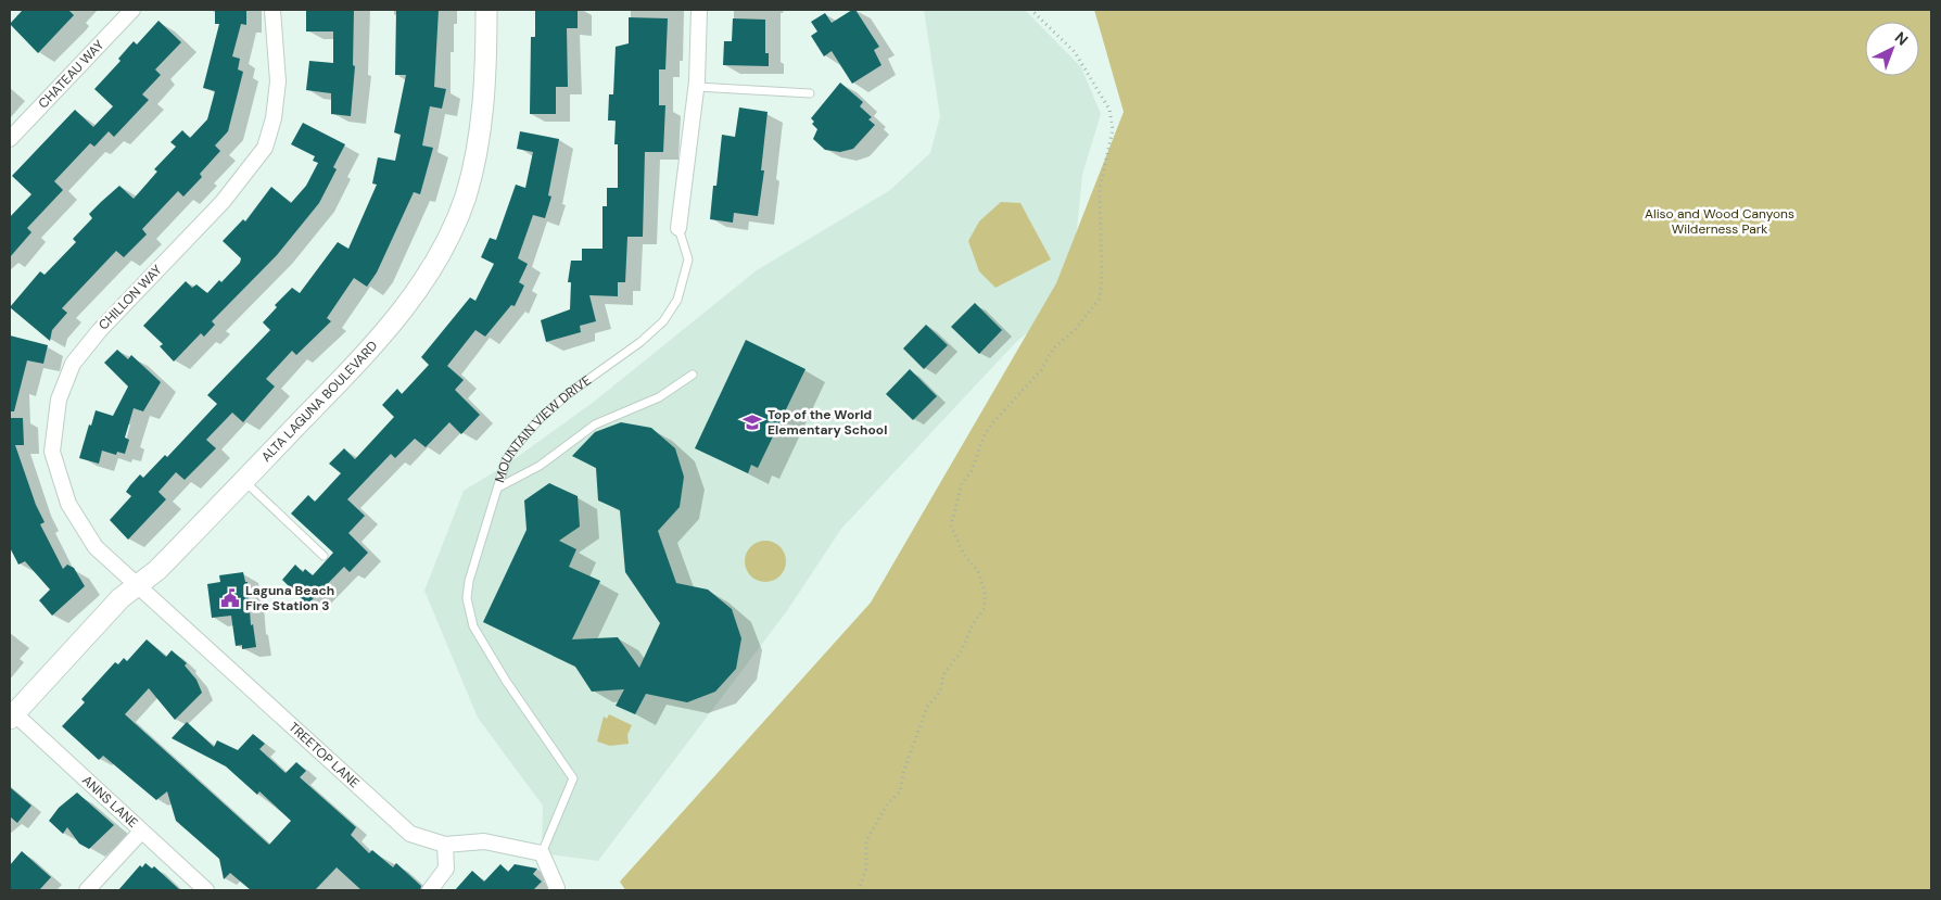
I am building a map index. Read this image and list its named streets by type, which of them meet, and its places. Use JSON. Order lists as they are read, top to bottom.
{
  "streets": {
    "main road": ["ALTA LAGUNA BOULEVARD"],
    "street": [
      "CHATEAU WAY",
      "CHILLON WAY",
      "MOUNTAIN VIEW DRIVE",
      "TREETOP LANE",
      "ANNS LANE"
    ]
  },
  "crossings": [
    ["CHILLON WAY", "ALTA LAGUNA BOULEVARD"],
    ["CHILLON WAY", "TREETOP LANE"],
    ["ALTA LAGUNA BOULEVARD", "TREETOP LANE"],
    ["ALTA LAGUNA BOULEVARD", "ANNS LANE"],
    ["MOUNTAIN VIEW DRIVE", "TREETOP LANE"]
  ],
  "parks": ["Aliso and Wood Canyons Wilderness Park"],
  "places": {
    "school or university": ["Top of the World Elementary School"],
    "public building": ["Laguna Beach Fire Station 3"]
  },
  "north": "top right"
}
